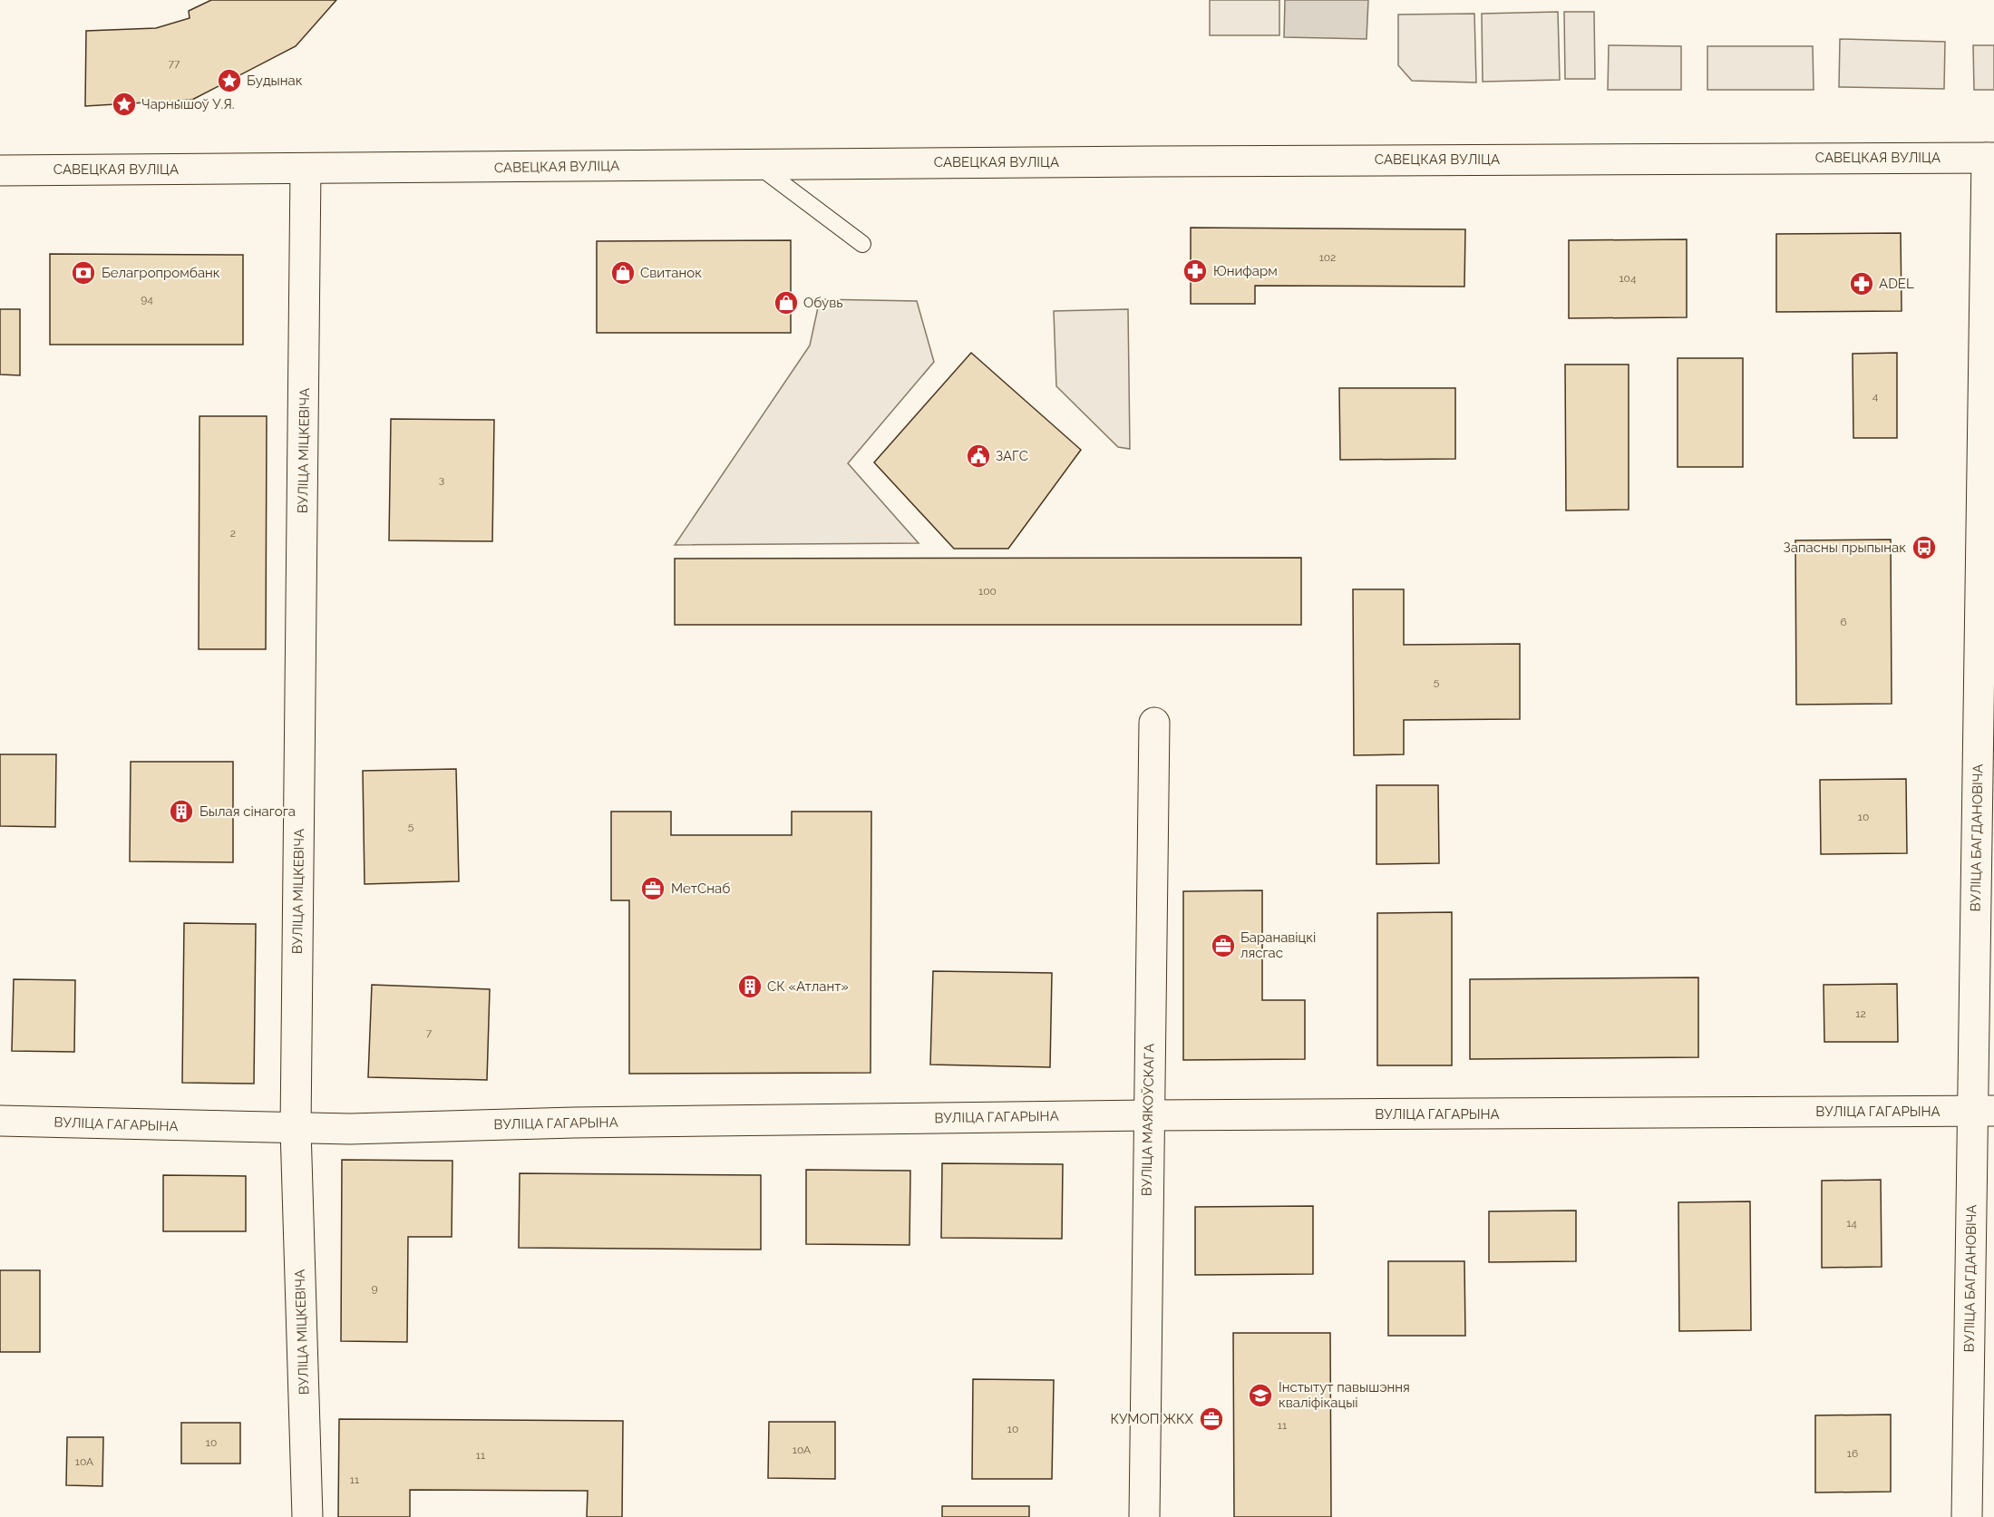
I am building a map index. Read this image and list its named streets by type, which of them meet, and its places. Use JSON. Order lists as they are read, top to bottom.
{
  "streets": {
    "street": [
      "САВЕЦКАЯ ВУЛІЦА",
      "ВУЛІЦА МІЦКЕВІЧА",
      "ВУЛІЦА БАГДАНОВІЧА",
      "ВУЛІЦА ГАГАРЫНА",
      "ВУЛІЦА МАЯКОЎСКАГА"
    ]
  },
  "crossings": [
    ["САВЕЦКАЯ ВУЛІЦА", "ВУЛІЦА МІЦКЕВІЧА"],
    ["САВЕЦКАЯ ВУЛІЦА", "ВУЛІЦА БАГДАНОВІЧА"],
    ["ВУЛІЦА МІЦКЕВІЧА", "ВУЛІЦА ГАГАРЫНА"],
    ["ВУЛІЦА БАГДАНОВІЧА", "ВУЛІЦА ГАГАРЫНА"],
    ["ВУЛІЦА ГАГАРЫНА", "ВУЛІЦА МАЯКОЎСКАГА"]
  ],
  "places": {
    "place": ["Будынак", "Чарнышоў У.Я."],
    "pharmacy": ["Юнифарм", "ADEL"],
    "bank": ["Белагропромбанк"],
    "shop": ["Свитанок", "Обувь"],
    "public building": ["ЗАГС"],
    "bus stop": ["Запасны прыпынак"],
    "building": ["Былая сінагога", "СК «Атлант»"],
    "office": ["МетСнаб", "Баранавіцкі лясгас", "КУМОП ЖКХ"],
    "school or university": ["Інстытут павышэння кваліфікацыі"]
  },
  "house_numbers": [
    "77",
    "102",
    "104",
    "94",
    "4",
    "3",
    "2",
    "100",
    "6",
    "5",
    "10",
    "5",
    "12",
    "7",
    "14",
    "9",
    "11",
    "10",
    "10",
    "10А",
    "16",
    "11",
    "10А",
    "11"
  ]
}
